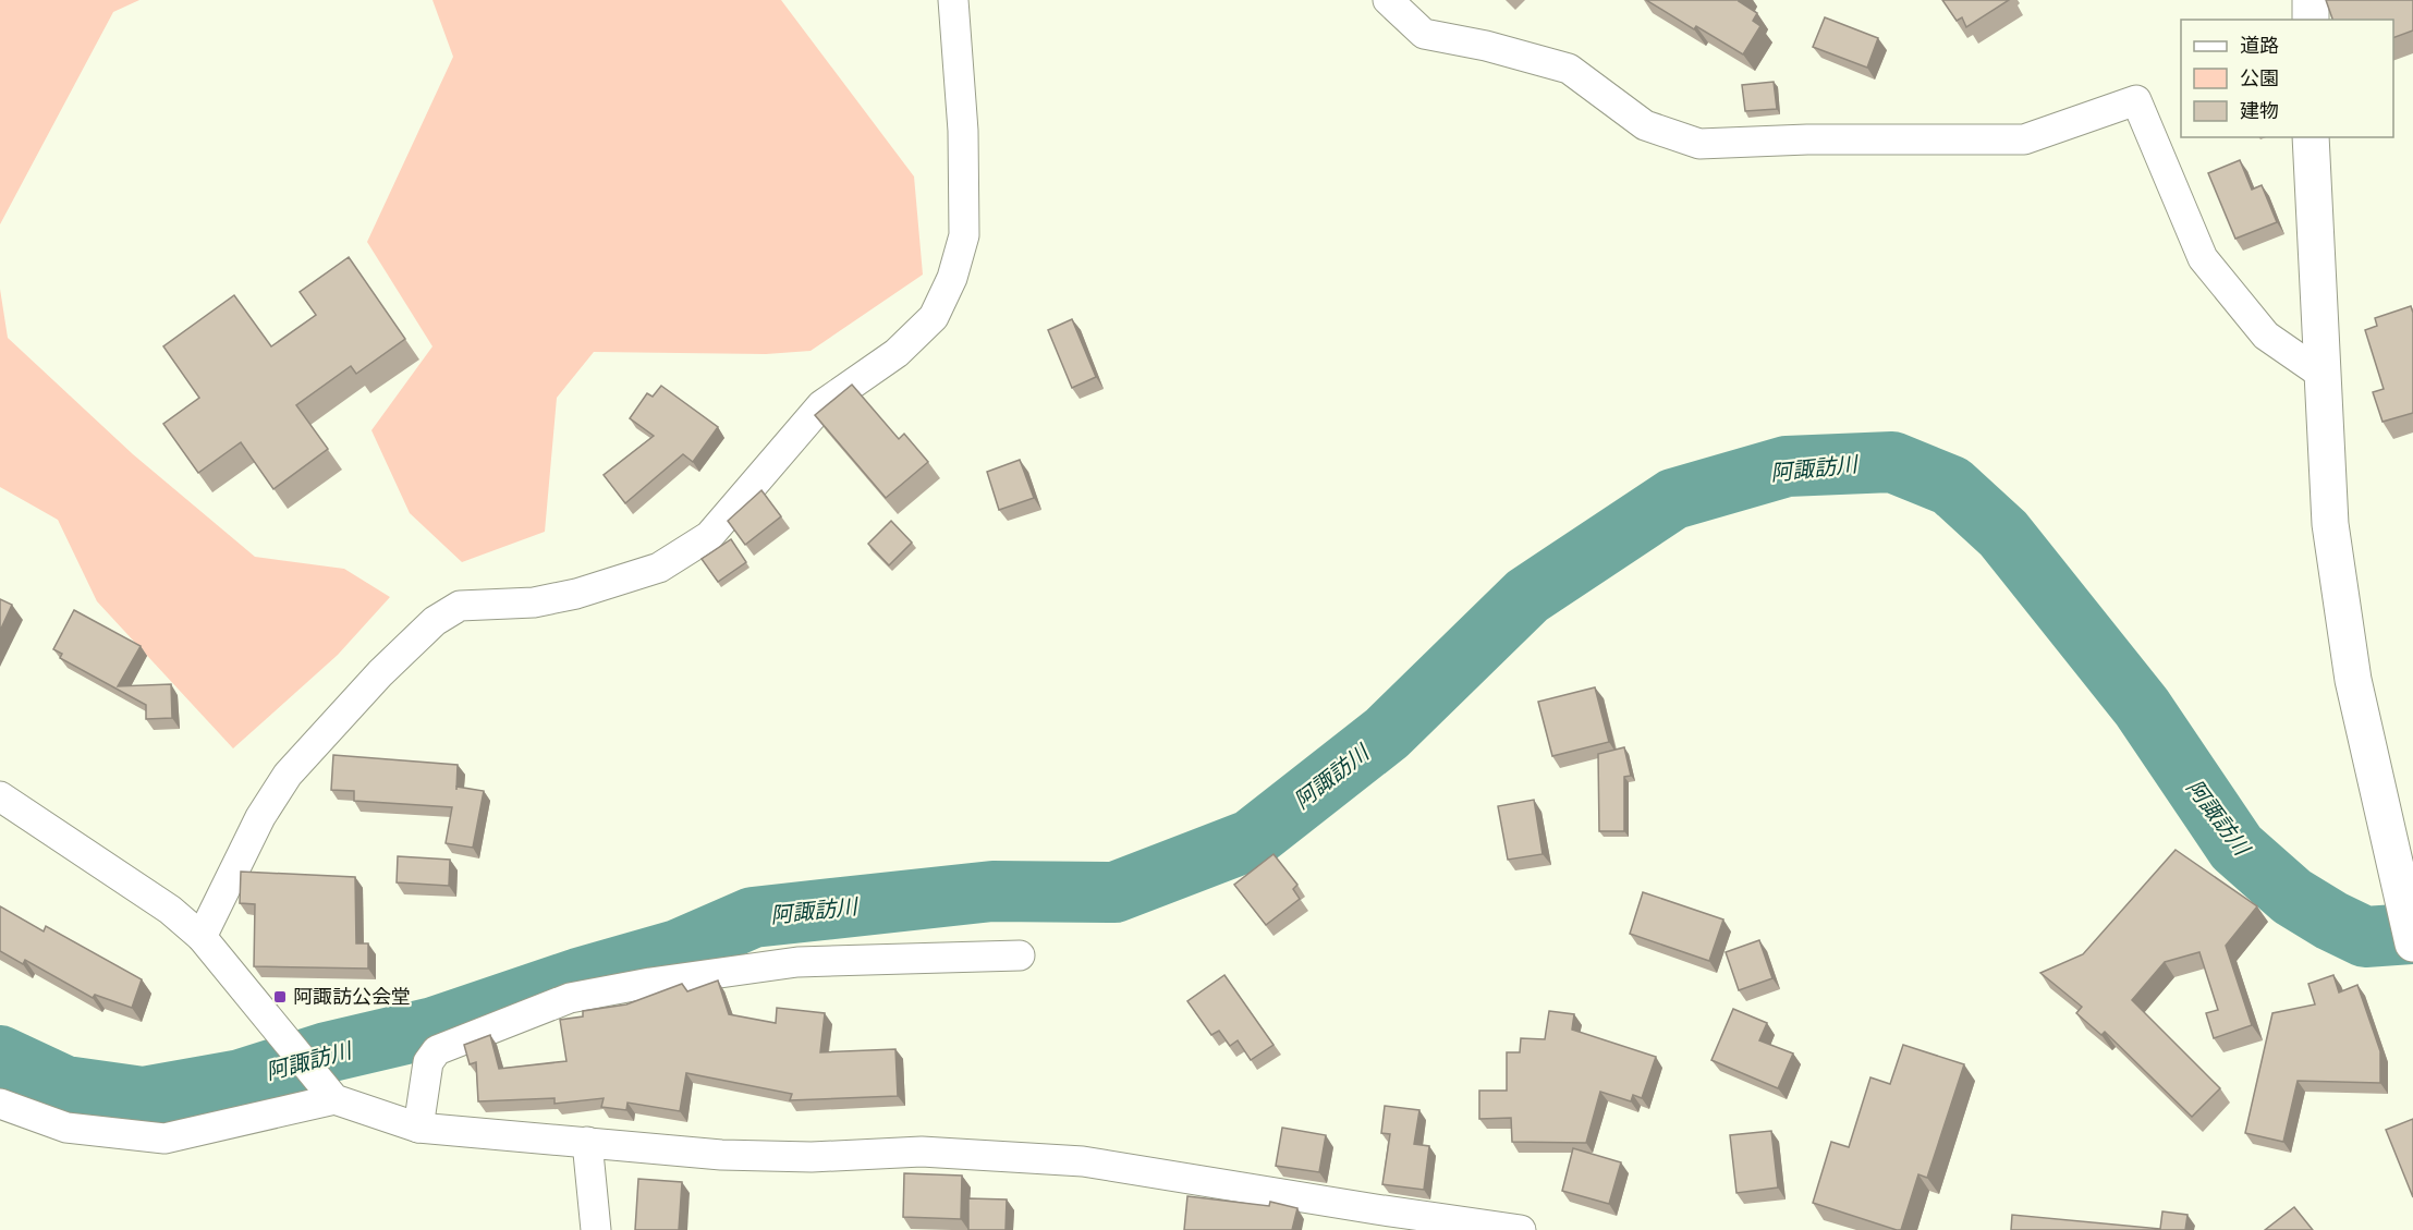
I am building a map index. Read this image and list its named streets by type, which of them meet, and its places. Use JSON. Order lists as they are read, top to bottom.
{
  "water": ["阿諏訪川"],
  "places": {
    "transit": ["阿諏訪公会堂"]
  },
  "legend": ["道路", "公園", "建物"]
}
